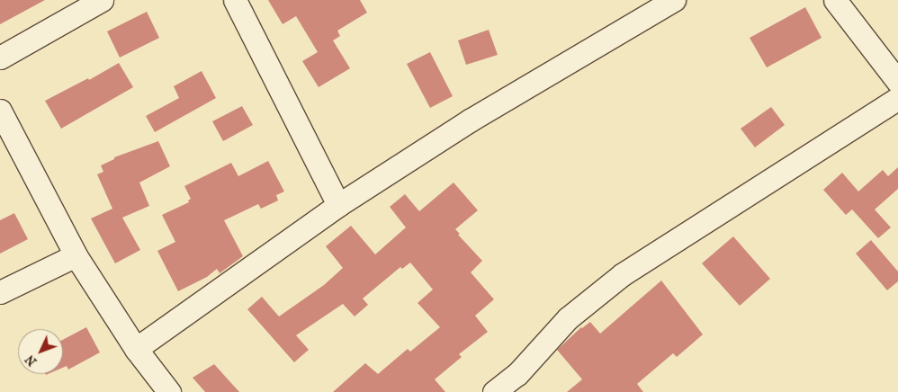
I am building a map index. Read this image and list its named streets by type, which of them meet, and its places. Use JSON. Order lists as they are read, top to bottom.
{
  "north": "bottom left"
}
